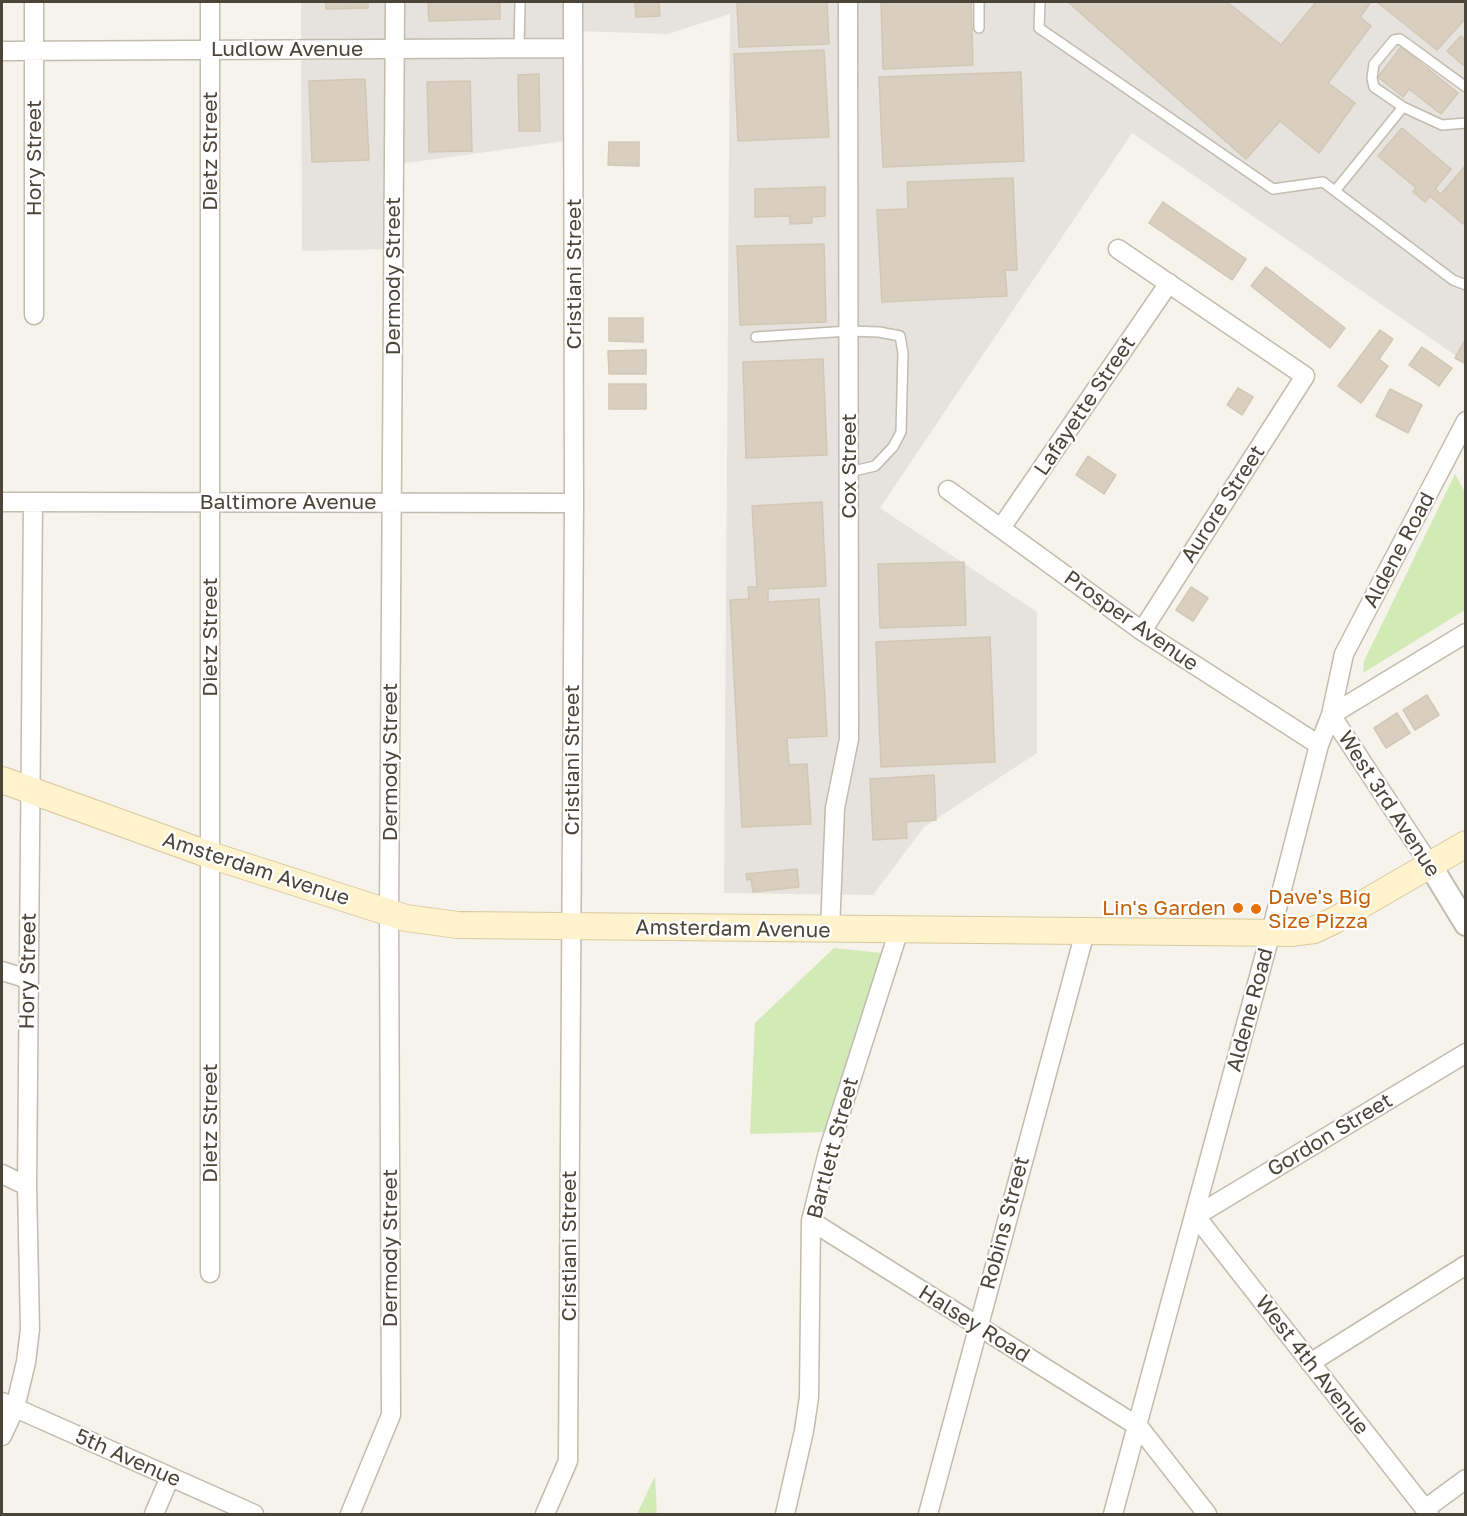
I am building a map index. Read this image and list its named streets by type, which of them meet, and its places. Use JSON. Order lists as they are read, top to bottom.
{
  "streets": {
    "main road": ["Amsterdam Avenue"],
    "street": [
      "Ludlow Avenue",
      "Dietz Street",
      "Hory Street",
      "Cristiani Street",
      "Dermody Street",
      "Lafayette Street",
      "Cox Street",
      "Baltimore Avenue",
      "Aurore Street",
      "Aldene Road",
      "Prosper Avenue",
      "West 3rd Avenue",
      "Gordon Street",
      "Bartlett Street",
      "Robins Street",
      "Halsey Road",
      "West 4th Avenue",
      "5th Avenue"
    ]
  },
  "crossings": [
    ["Ludlow Avenue", "Dietz Street"],
    ["Ludlow Avenue", "Hory Street"],
    ["Ludlow Avenue", "Cristiani Street"],
    ["Ludlow Avenue", "Dermody Street"],
    ["Dietz Street", "Baltimore Avenue"],
    ["Dietz Street", "Amsterdam Avenue"],
    ["Hory Street", "Baltimore Avenue"],
    ["Hory Street", "Amsterdam Avenue"],
    ["Hory Street", "5th Avenue"],
    ["Cristiani Street", "Baltimore Avenue"],
    ["Cristiani Street", "Amsterdam Avenue"],
    ["Dermody Street", "Baltimore Avenue"],
    ["Dermody Street", "Amsterdam Avenue"],
    ["Lafayette Street", "Aurore Street"],
    ["Lafayette Street", "Prosper Avenue"],
    ["Cox Street", "Amsterdam Avenue"],
    ["Aurore Street", "Prosper Avenue"],
    ["Aldene Road", "Prosper Avenue"],
    ["Aldene Road", "West 3rd Avenue"],
    ["Aldene Road", "Amsterdam Avenue"],
    ["Aldene Road", "Gordon Street"],
    ["Aldene Road", "Halsey Road"],
    ["Aldene Road", "West 4th Avenue"],
    ["West 3rd Avenue", "Amsterdam Avenue"],
    ["Amsterdam Avenue", "Bartlett Street"],
    ["Amsterdam Avenue", "Robins Street"],
    ["Gordon Street", "West 4th Avenue"],
    ["Bartlett Street", "Halsey Road"],
    ["Robins Street", "Halsey Road"]
  ],
  "places": ["Lin's Garden", "Dave's Big Size Pizza"]
}
